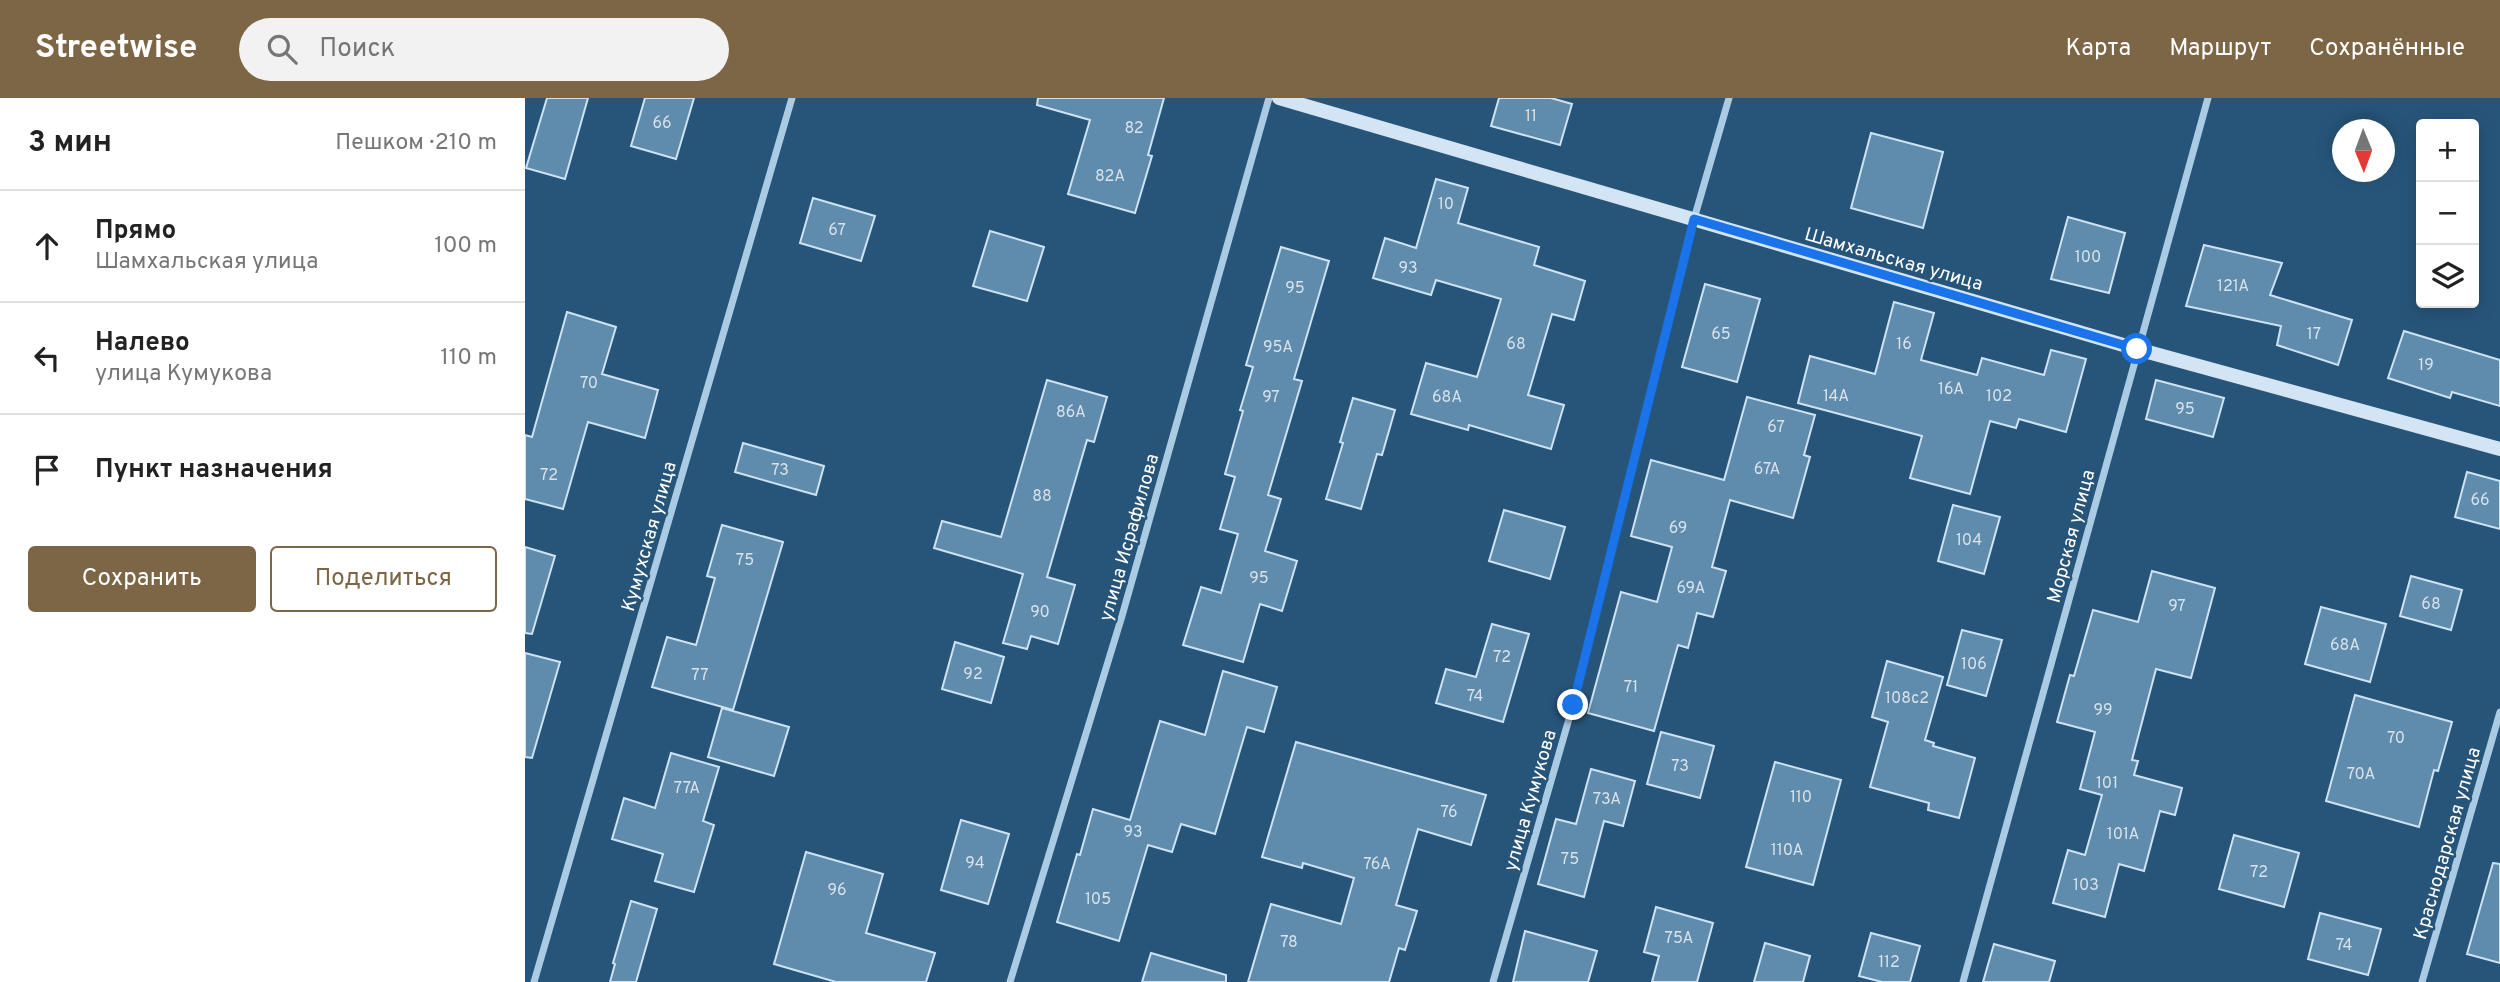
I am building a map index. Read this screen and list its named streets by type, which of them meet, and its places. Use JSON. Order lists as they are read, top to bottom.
{
  "streets": {
    "street": [
      "Шамхальская улица",
      "Кумухская улица",
      "Морская улица",
      "улица Исрафилова",
      "улица Кумукова",
      "Краснодарская улица"
    ]
  },
  "crossings": [
    ["Шамхальская улица", "Морская улица"],
    ["Шамхальская улица", "улица Кумукова"]
  ],
  "house_numbers": [
    "11",
    "66",
    "82",
    "82А",
    "10",
    "67",
    "100",
    "93",
    "121А",
    "95",
    "65",
    "17",
    "68",
    "16",
    "95А",
    "19",
    "70",
    "16А",
    "14А",
    "102",
    "97",
    "68А",
    "95",
    "86А",
    "67",
    "67А",
    "73",
    "72",
    "88",
    "66",
    "69",
    "104",
    "75",
    "95",
    "69А",
    "68",
    "97",
    "90",
    "68А",
    "72",
    "106",
    "92",
    "77",
    "71",
    "74",
    "108с2",
    "99",
    "70",
    "73",
    "70А",
    "101",
    "77А",
    "110",
    "73А",
    "76",
    "93",
    "101А",
    "110А",
    "75",
    "94",
    "76А",
    "72",
    "103",
    "96",
    "105",
    "75А",
    "78",
    "74",
    "112"
  ],
  "north": "bottom",
  "page": {
    "header": "Streetwise",
    "search": "Поиск",
    "nav": ["Карта", "Маршрут", "Сохранённые"],
    "heading": ["3 мин", "Пешком · 210 m"],
    "map_buttons": ["+", "−"],
    "list": [
      ["Прямо", "Шамхальская улица", "100 m"],
      ["Налево", "улица Кумукова", "110 m"],
      "Пункт назначения"
    ],
    "buttons": ["Сохранить", "Поделиться"]
  }
}
